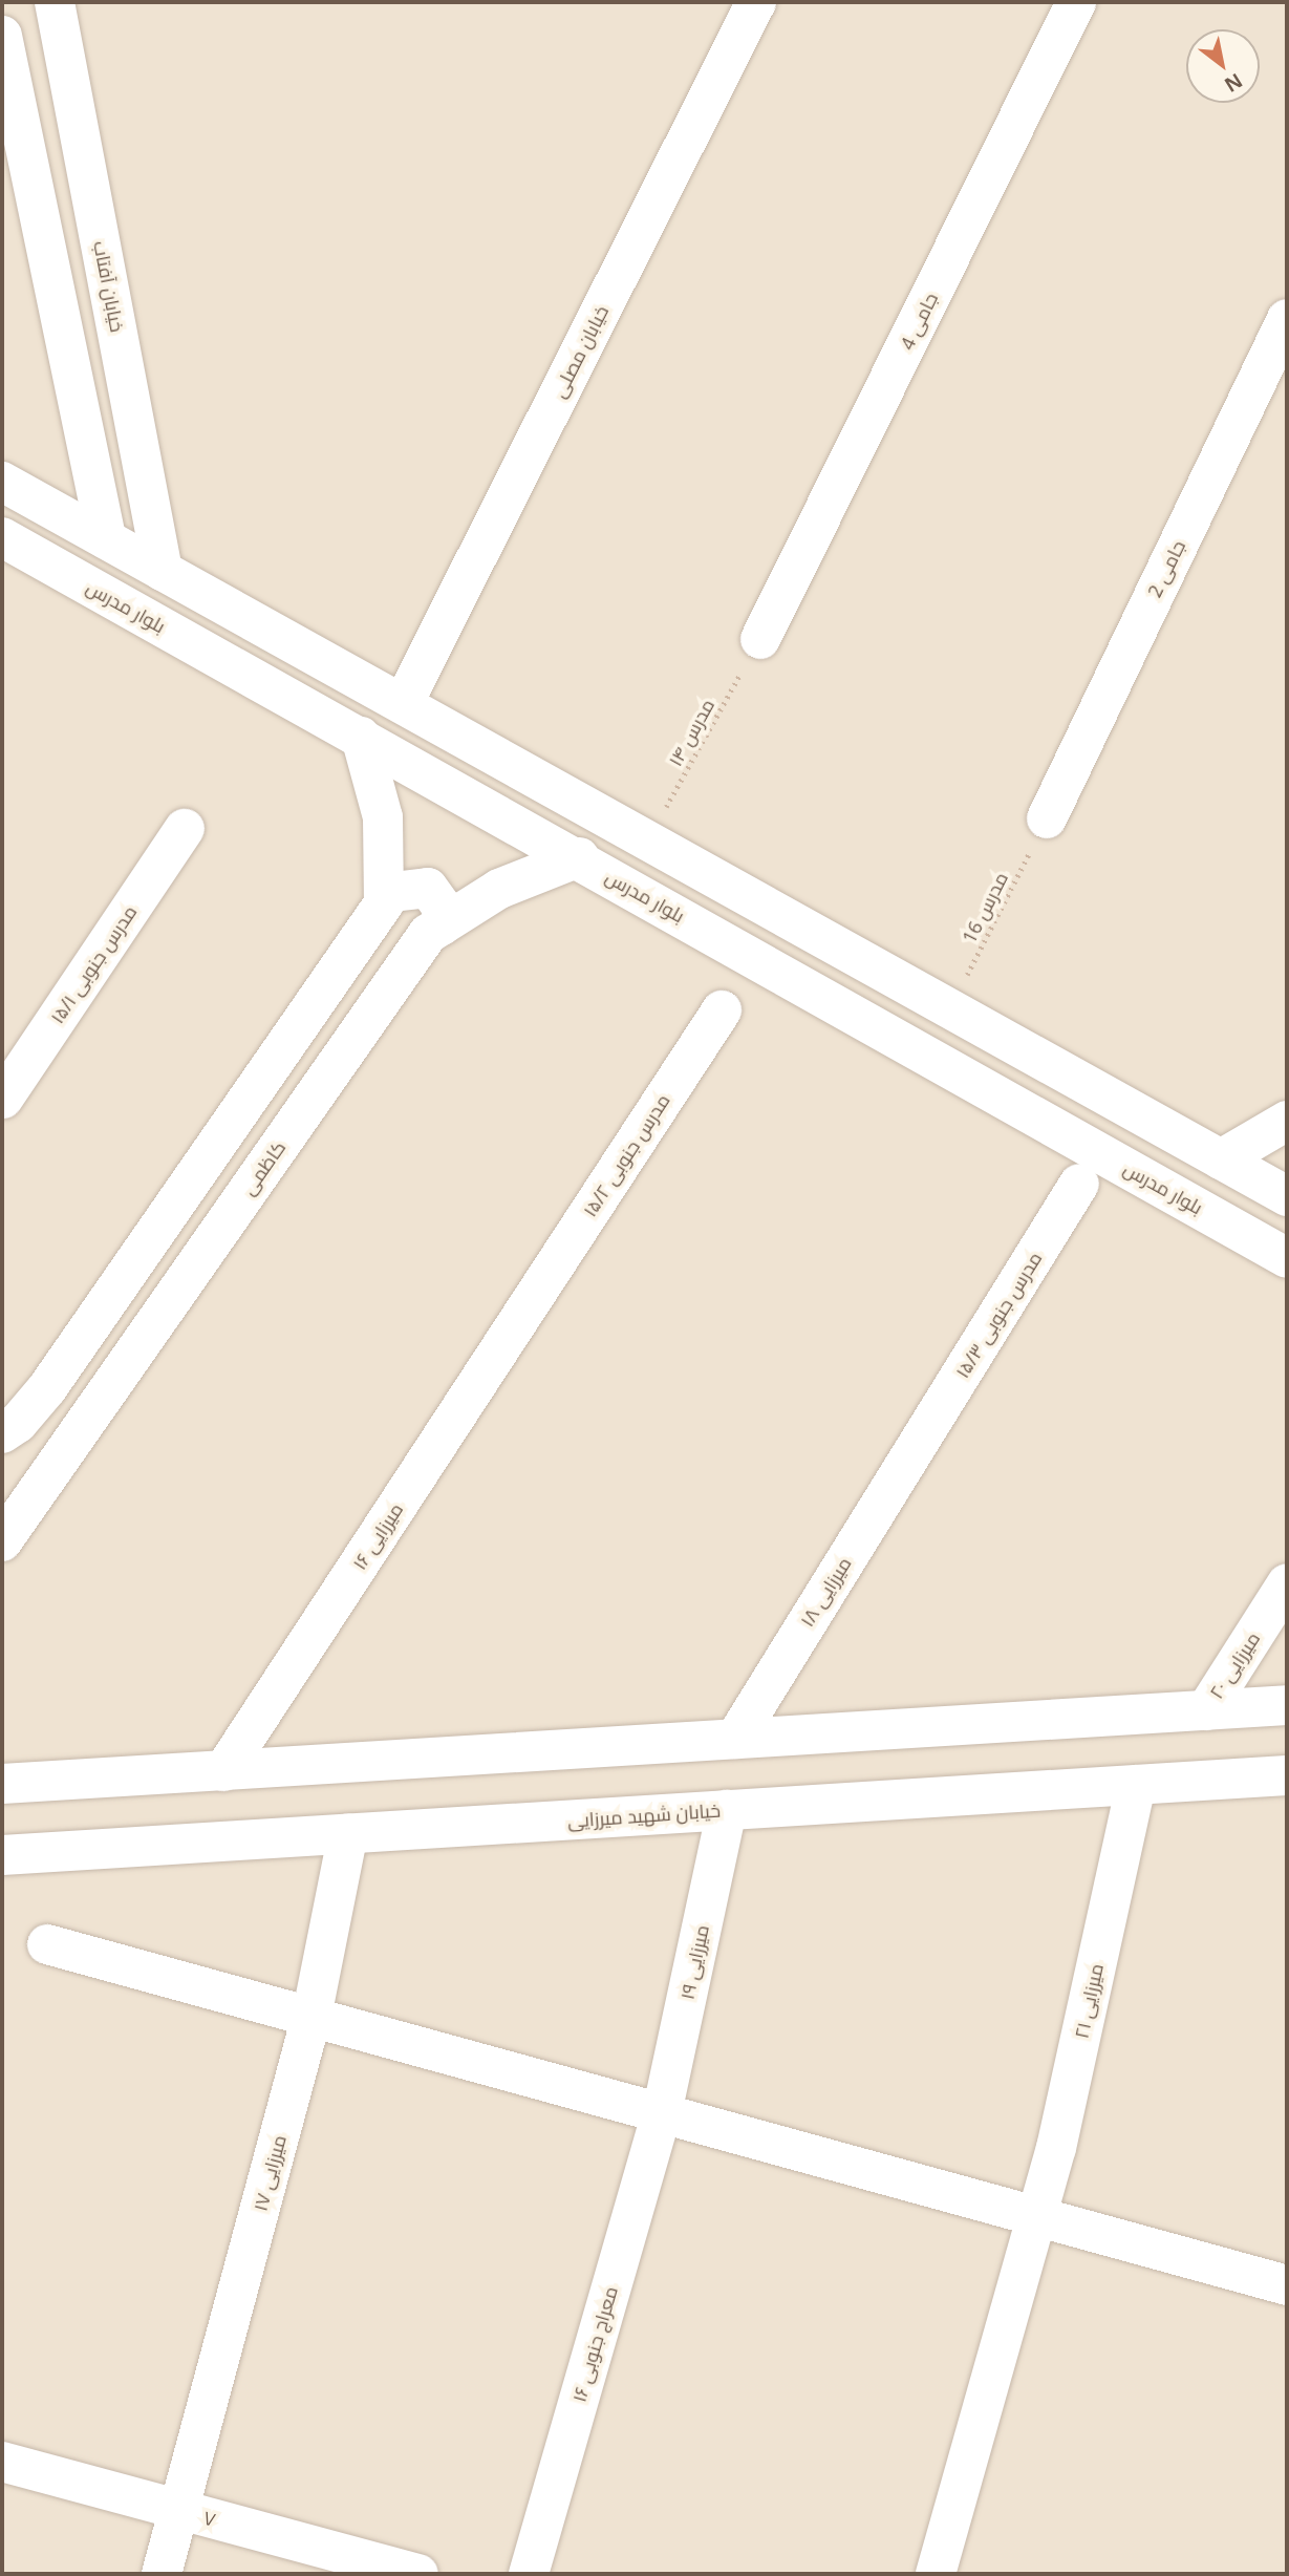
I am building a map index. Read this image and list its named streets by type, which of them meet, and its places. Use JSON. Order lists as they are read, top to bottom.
{
  "streets": {
    "street": [
      "خیابان آفتاب",
      "جامی 4",
      "خیابان مصلی",
      "جامی 2",
      "بلوار مدرس",
      "مدرس جنوبی ۱۵/۱",
      "مدرس جنوبی ۱۵/۲",
      "کاظمی",
      "مدرس جنوبی ۱۵/۳",
      "میرزایی ۱۶",
      "میرزایی ۱۸",
      "میرزایی ۲۰",
      "خیابان شهید میرزایی",
      "میرزایی ۱۹",
      "میرزایی ۲۱",
      "میرزایی ۱۷",
      "معراج جنوبی ۱۶",
      "۷"
    ],
    "path": ["مدرس ۱۴", "مدرس 16"]
  },
  "crossings": [
    ["جامی 4", "مدرس ۱۴"],
    ["جامی 2", "مدرس 16"],
    ["بلوار مدرس", "کاظمی"],
    ["مدرس جنوبی ۱۵/۲", "میرزایی ۱۶"],
    ["مدرس جنوبی ۱۵/۳", "میرزایی ۱۸"],
    ["خیابان شهید میرزایی", "میرزایی ۱۹"],
    ["خیابان شهید میرزایی", "میرزایی ۲۱"],
    ["خیابان شهید میرزایی", "میرزایی ۱۷"],
    ["میرزایی ۱۹", "معراج جنوبی ۱۶"],
    ["میرزایی ۱۷", "۷"]
  ],
  "north": "bottom right"
}
